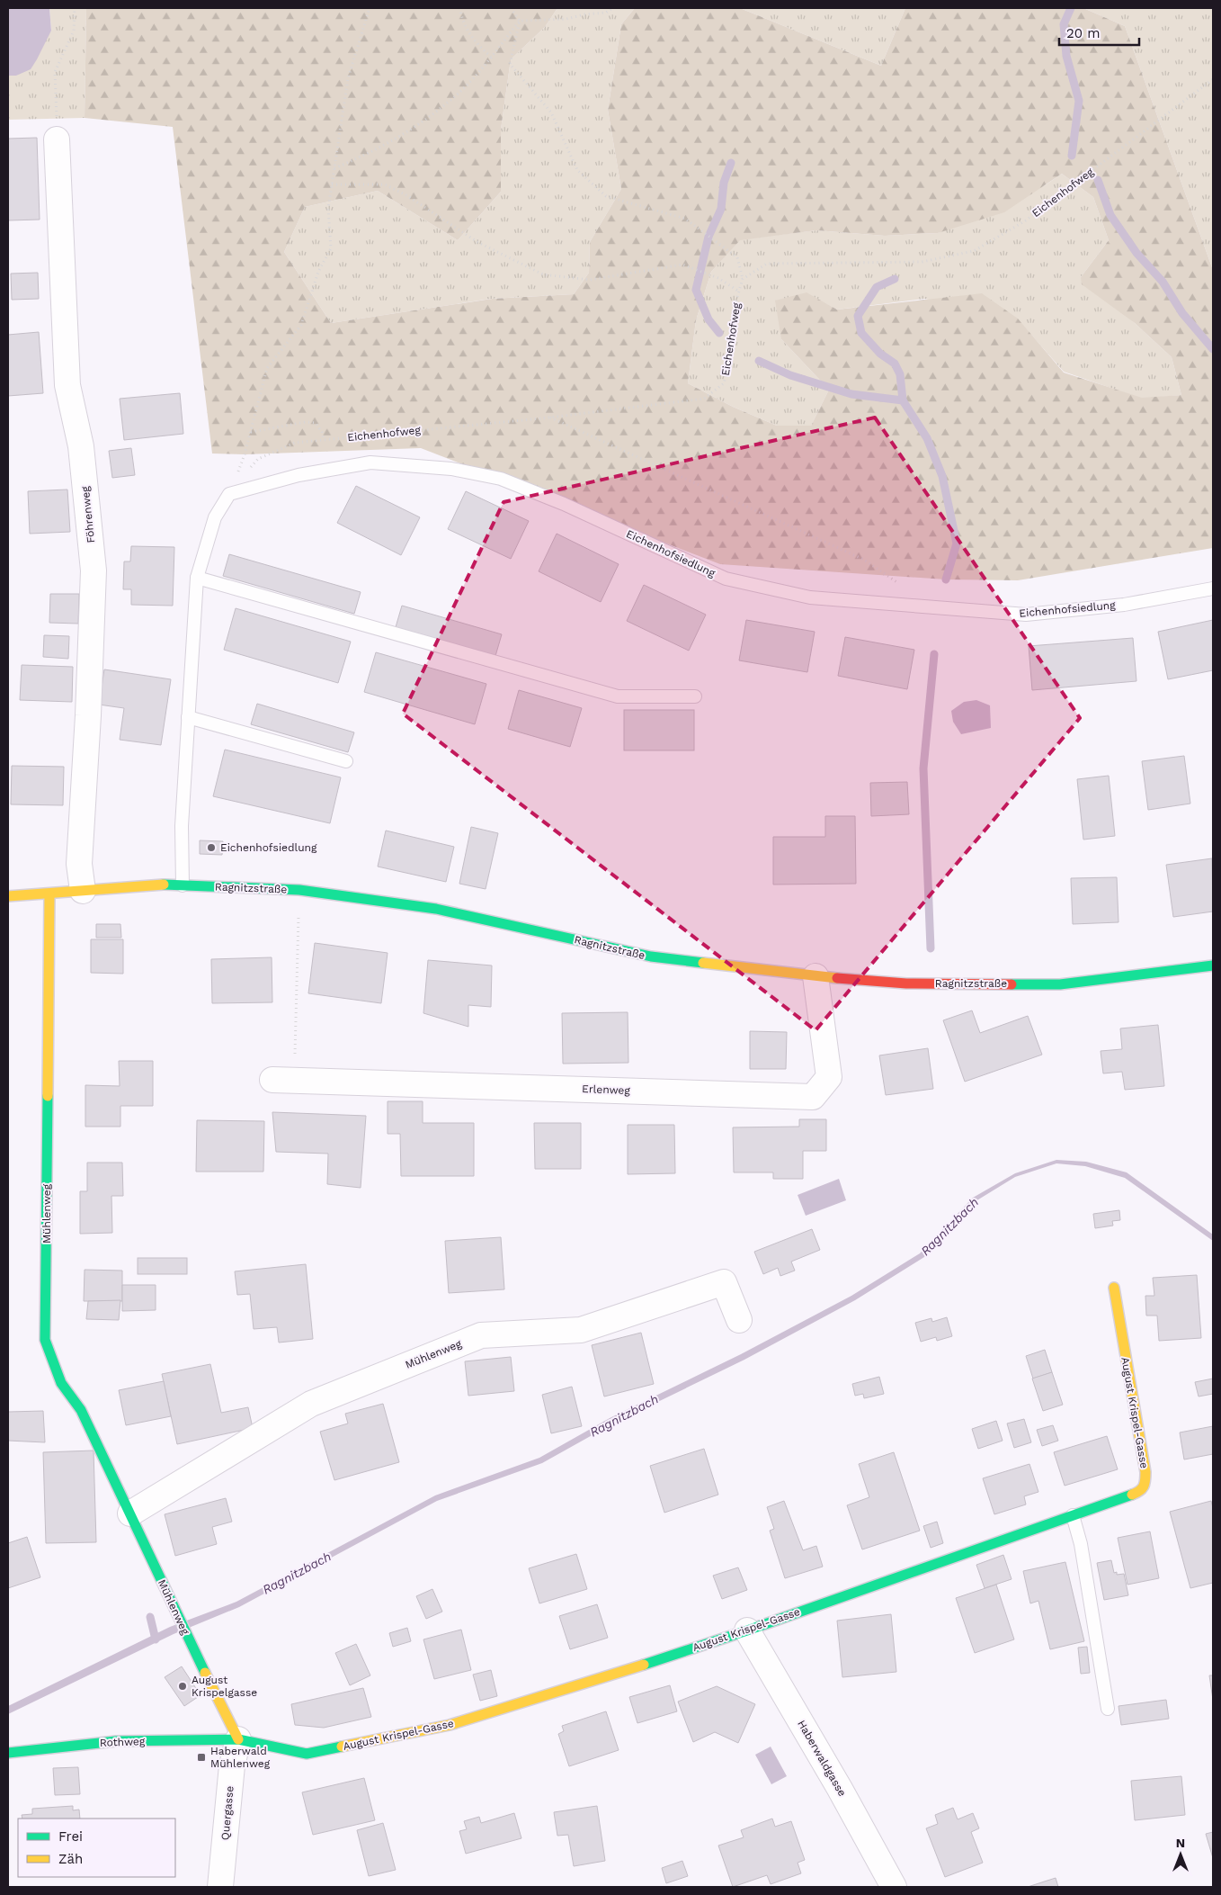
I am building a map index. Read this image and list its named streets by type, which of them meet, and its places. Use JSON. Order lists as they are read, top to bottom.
{
  "streets": {
    "street": [
      "Föhrenweg",
      "Ragnitzstraße",
      "Erlenweg",
      "Mühlenweg",
      "August Krispel-Gasse",
      "Rothweg",
      "Haberwaldgasse",
      "Quergasse"
    ],
    "lane": ["Eichenhofsiedlung"],
    "path": ["Eichenhofweg"]
  },
  "crossings": [
    ["Eichenhofweg", "Eichenhofsiedlung"],
    ["Föhrenweg", "Ragnitzstraße"],
    ["Ragnitzstraße", "Erlenweg"],
    ["Ragnitzstraße", "Mühlenweg"],
    ["Mühlenweg", "August Krispel-Gasse"],
    ["Mühlenweg", "Rothweg"],
    ["Mühlenweg", "Quergasse"],
    ["August Krispel-Gasse", "Rothweg"],
    ["August Krispel-Gasse", "Haberwaldgasse"],
    ["August Krispel-Gasse", "Quergasse"],
    ["Rothweg", "Quergasse"]
  ],
  "water": ["Ragnitzbach"],
  "places": {
    "other": ["Eichenhofsiedlung", "August Krispelgasse"],
    "transit": ["Haberwald Mühlenweg"]
  },
  "legend": ["Frei", "Zäh"],
  "scale_bar": "20 m",
  "north": "top"
}
